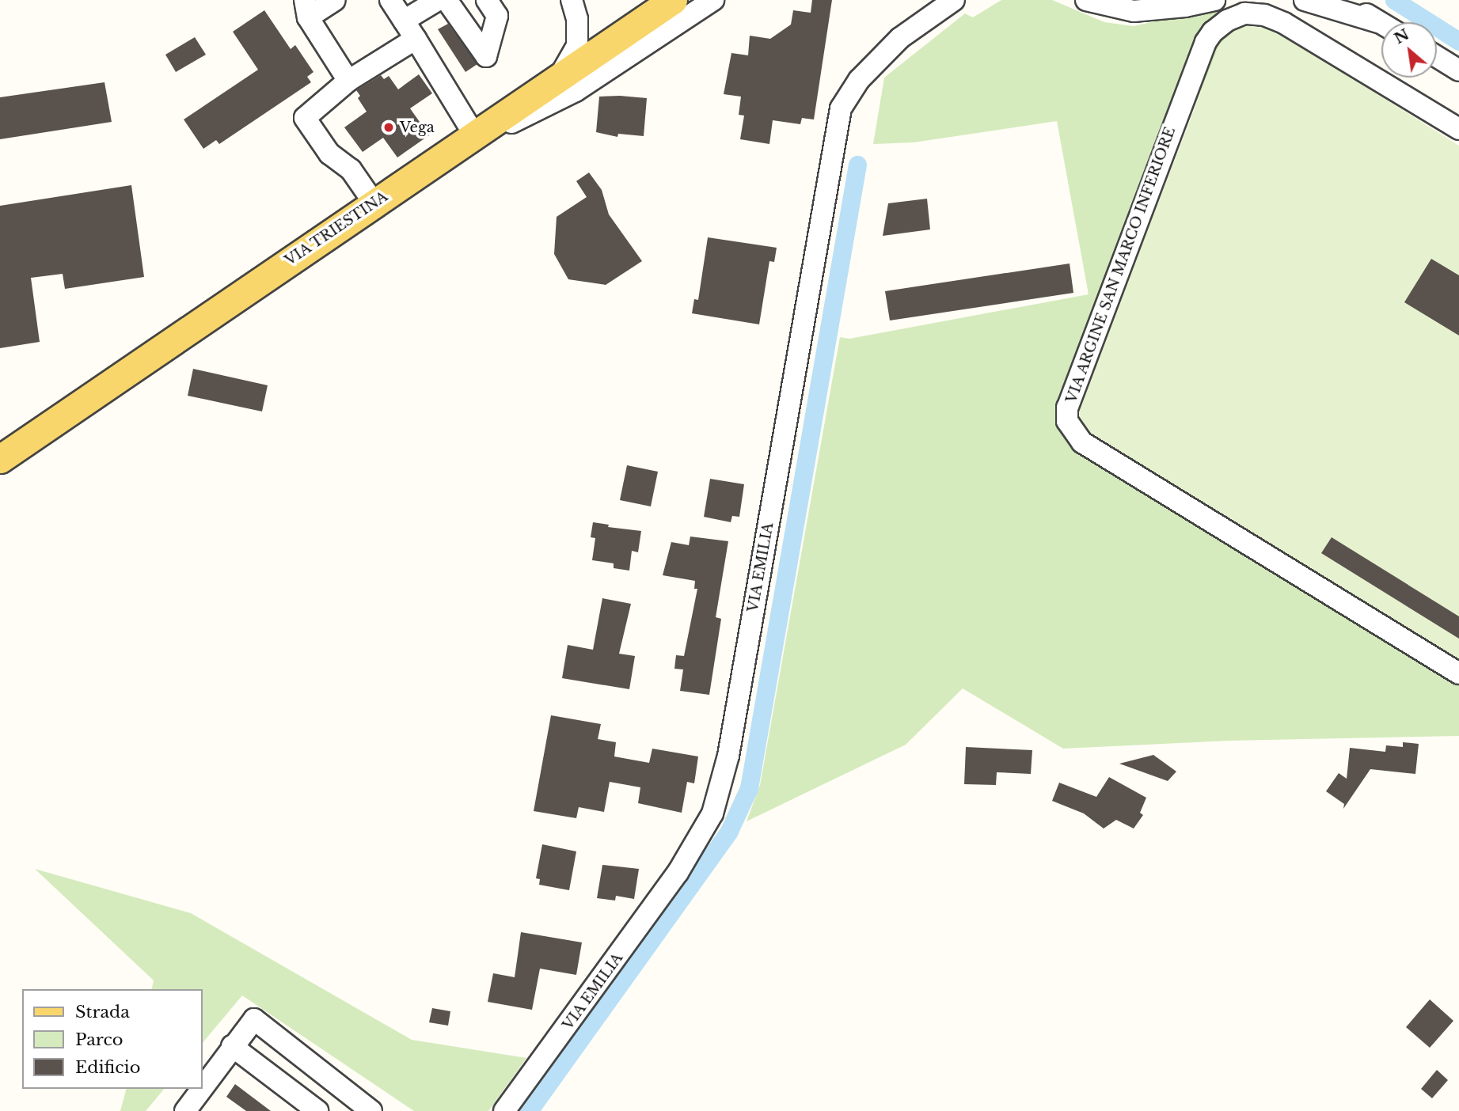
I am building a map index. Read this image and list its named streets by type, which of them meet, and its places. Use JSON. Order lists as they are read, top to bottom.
{
  "streets": {
    "main road": ["VIA TRIESTINA"],
    "street": ["VIA ARGINE SAN MARCO INFERIORE", "VIA EMILIA"]
  },
  "places": ["Vega"],
  "legend": ["Strada", "Parco", "Edificio"],
  "north": "top left"
}
